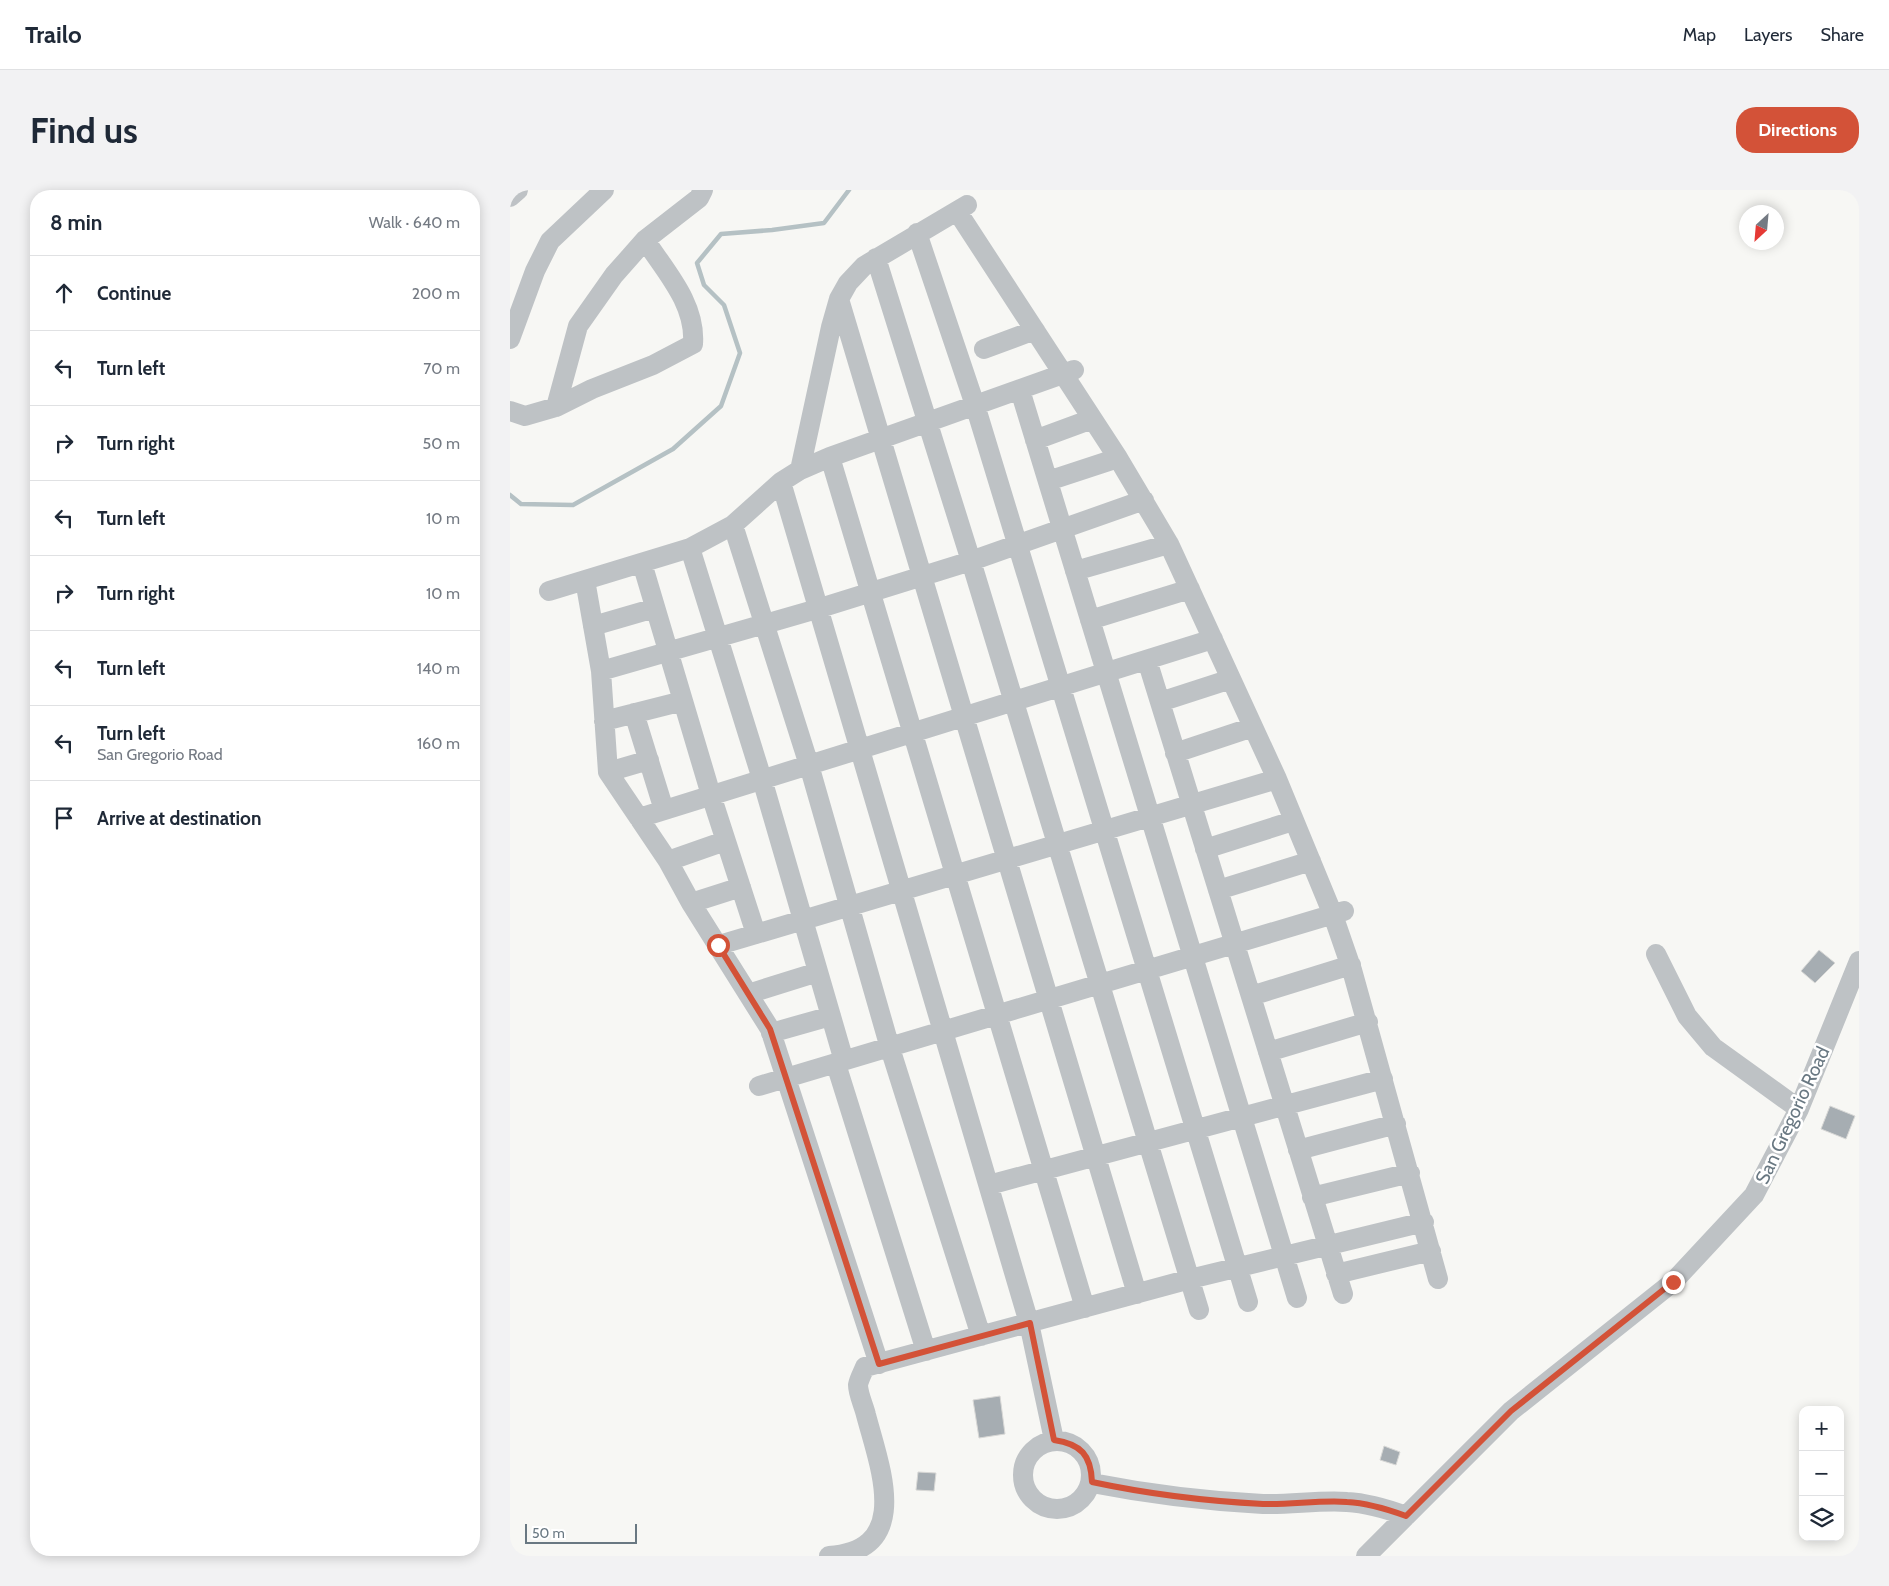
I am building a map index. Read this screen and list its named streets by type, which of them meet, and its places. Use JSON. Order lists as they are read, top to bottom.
{
  "streets": {
    "street": ["San Gregorio Road"]
  },
  "scale_bar": "50 m",
  "north": "bottom left",
  "page": {
    "header": "Trailo",
    "nav": ["Map", "Layers", "Share"],
    "buttons": "Directions",
    "title": "Find us",
    "heading": ["8 min", "Walk · 640 m"],
    "list": [
      ["Continue", "200 m"],
      ["Turn left", "70 m"],
      ["Turn right", "50 m"],
      ["Turn left", "10 m"],
      ["Turn right", "10 m"],
      ["Turn left", "140 m"],
      ["Turn left", "San Gregorio Road", "160 m"],
      "Arrive at destination"
    ],
    "map_buttons": ["+", "−"],
    "scale": "50 m"
  }
}
